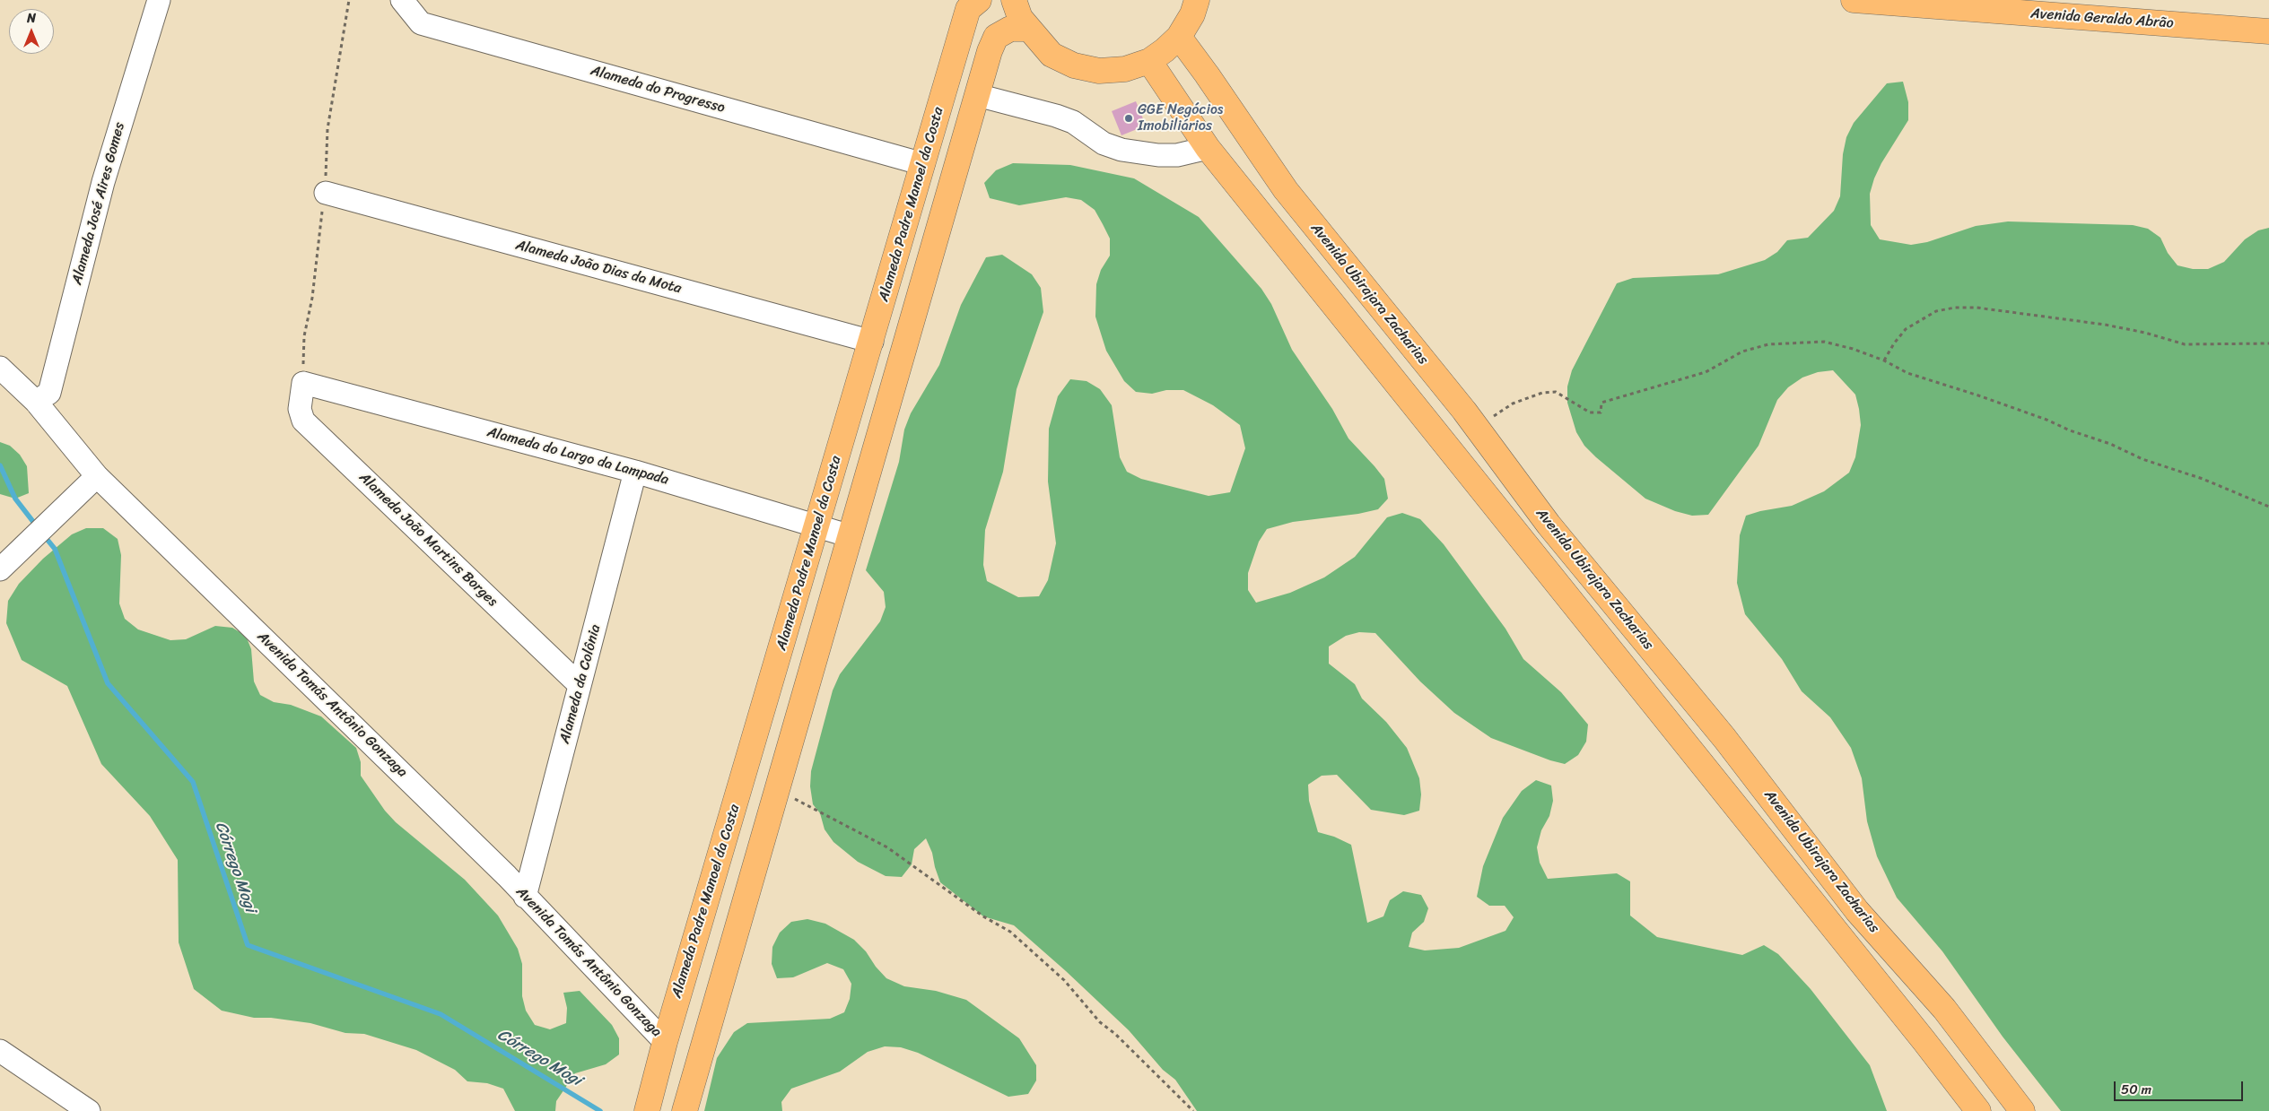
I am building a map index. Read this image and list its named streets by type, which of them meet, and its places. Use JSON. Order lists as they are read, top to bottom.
{
  "streets": {
    "main road": ["Avenida Geraldo Abrão", "Alameda Padre Manoel da Costa", "Avenida Ubirajara Zacharias"],
    "street": [
      "Alameda do Progresso",
      "Alameda José Aires Gomes",
      "Alameda João Dias da Mota",
      "Alameda do Largo da Lampada",
      "Alameda João Martins Borges",
      "Alameda da Colônia",
      "Avenida Tomás Antônio Gonzaga"
    ]
  },
  "crossings": [
    ["Alameda do Progresso", "Alameda Padre Manoel da Costa"],
    ["Alameda José Aires Gomes", "Avenida Tomás Antônio Gonzaga"],
    ["Alameda Padre Manoel da Costa", "Alameda João Dias da Mota"],
    ["Alameda Padre Manoel da Costa", "Alameda do Largo da Lampada"],
    ["Alameda Padre Manoel da Costa", "Avenida Tomás Antônio Gonzaga"],
    ["Alameda do Largo da Lampada", "Alameda João Martins Borges"],
    ["Alameda do Largo da Lampada", "Alameda da Colônia"],
    ["Alameda João Martins Borges", "Alameda da Colônia"],
    ["Alameda da Colônia", "Avenida Tomás Antônio Gonzaga"]
  ],
  "water": ["Córrego Mogi"],
  "places": ["GGE Negócios Imobiliários"],
  "scale_bar": "50 m",
  "north": "top"
}
